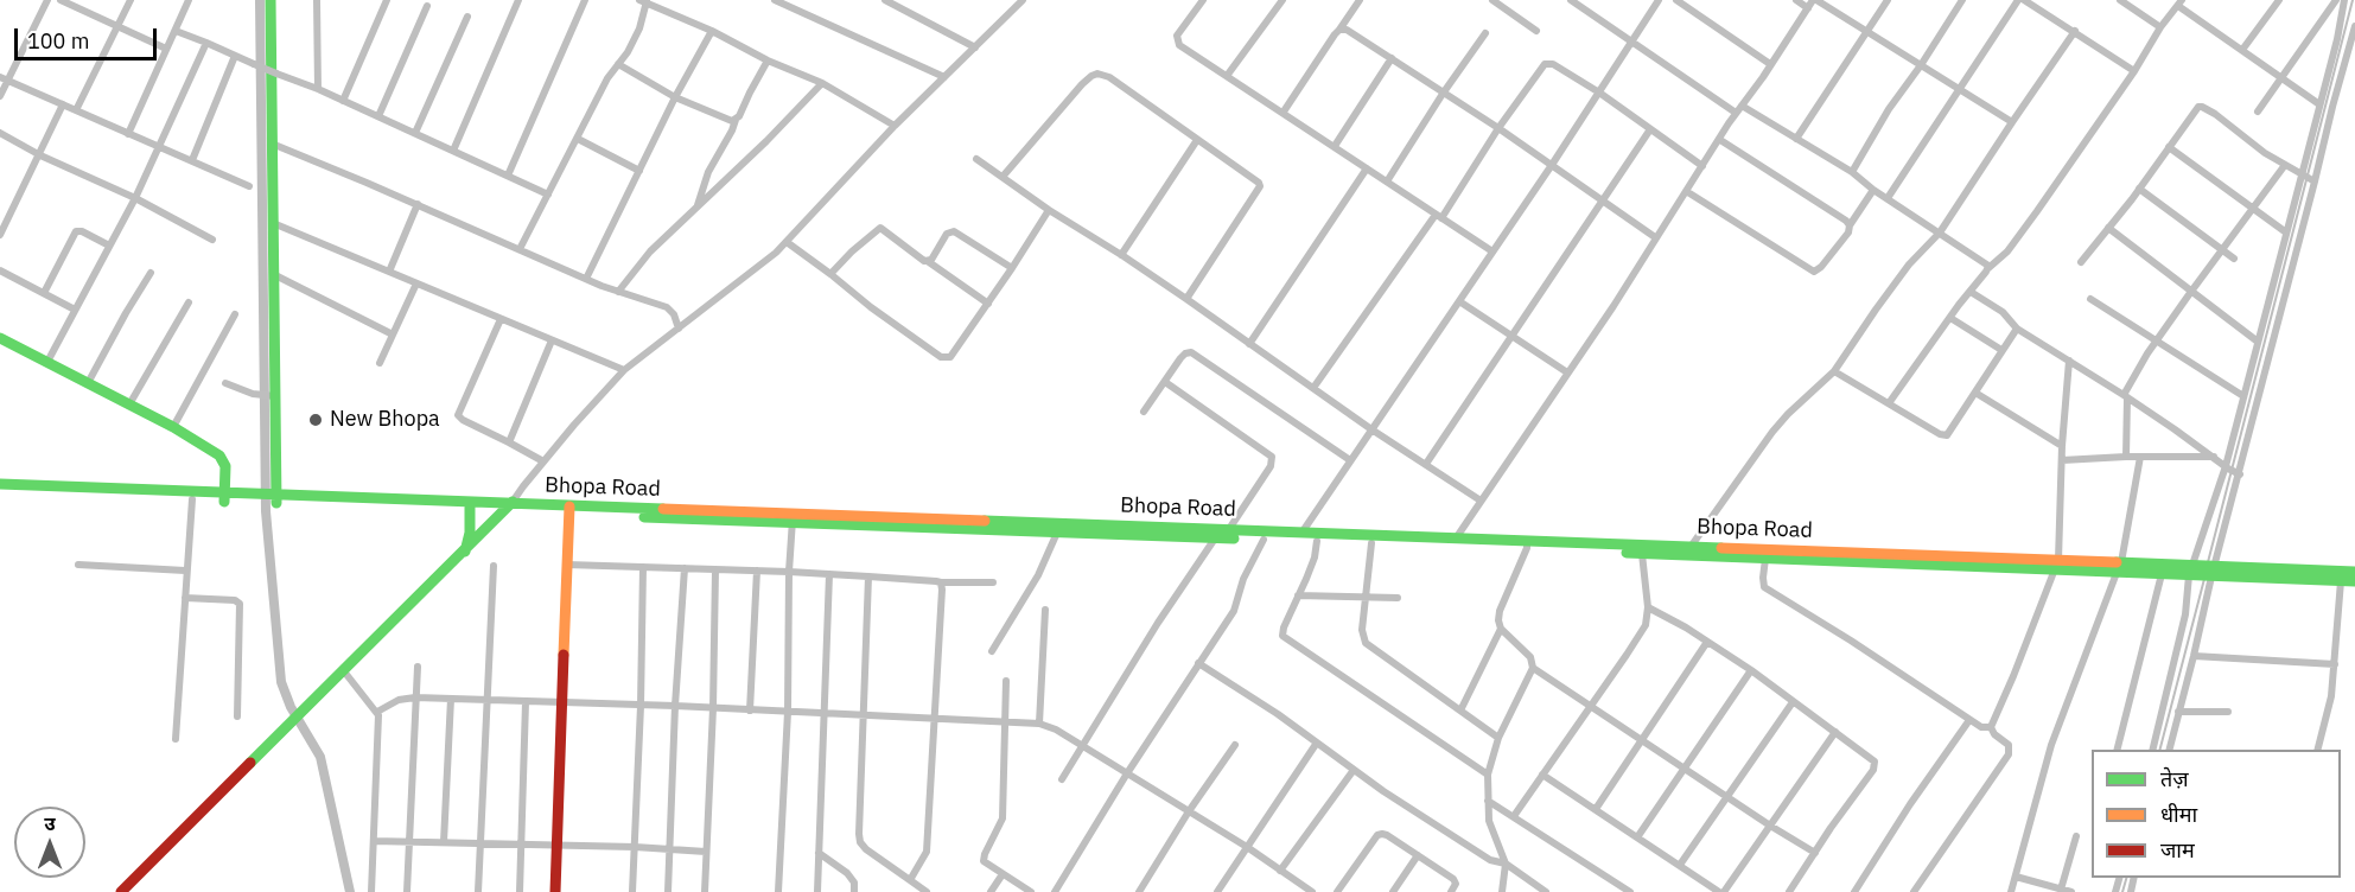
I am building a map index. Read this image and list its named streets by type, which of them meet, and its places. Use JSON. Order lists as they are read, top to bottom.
{
  "streets": {
    "main road": ["Bhopa Road"]
  },
  "places": ["New Bhopa"],
  "legend": ["तेज़", "धीमा", "जाम"],
  "scale_bar": "100 m",
  "north": "top"
}
